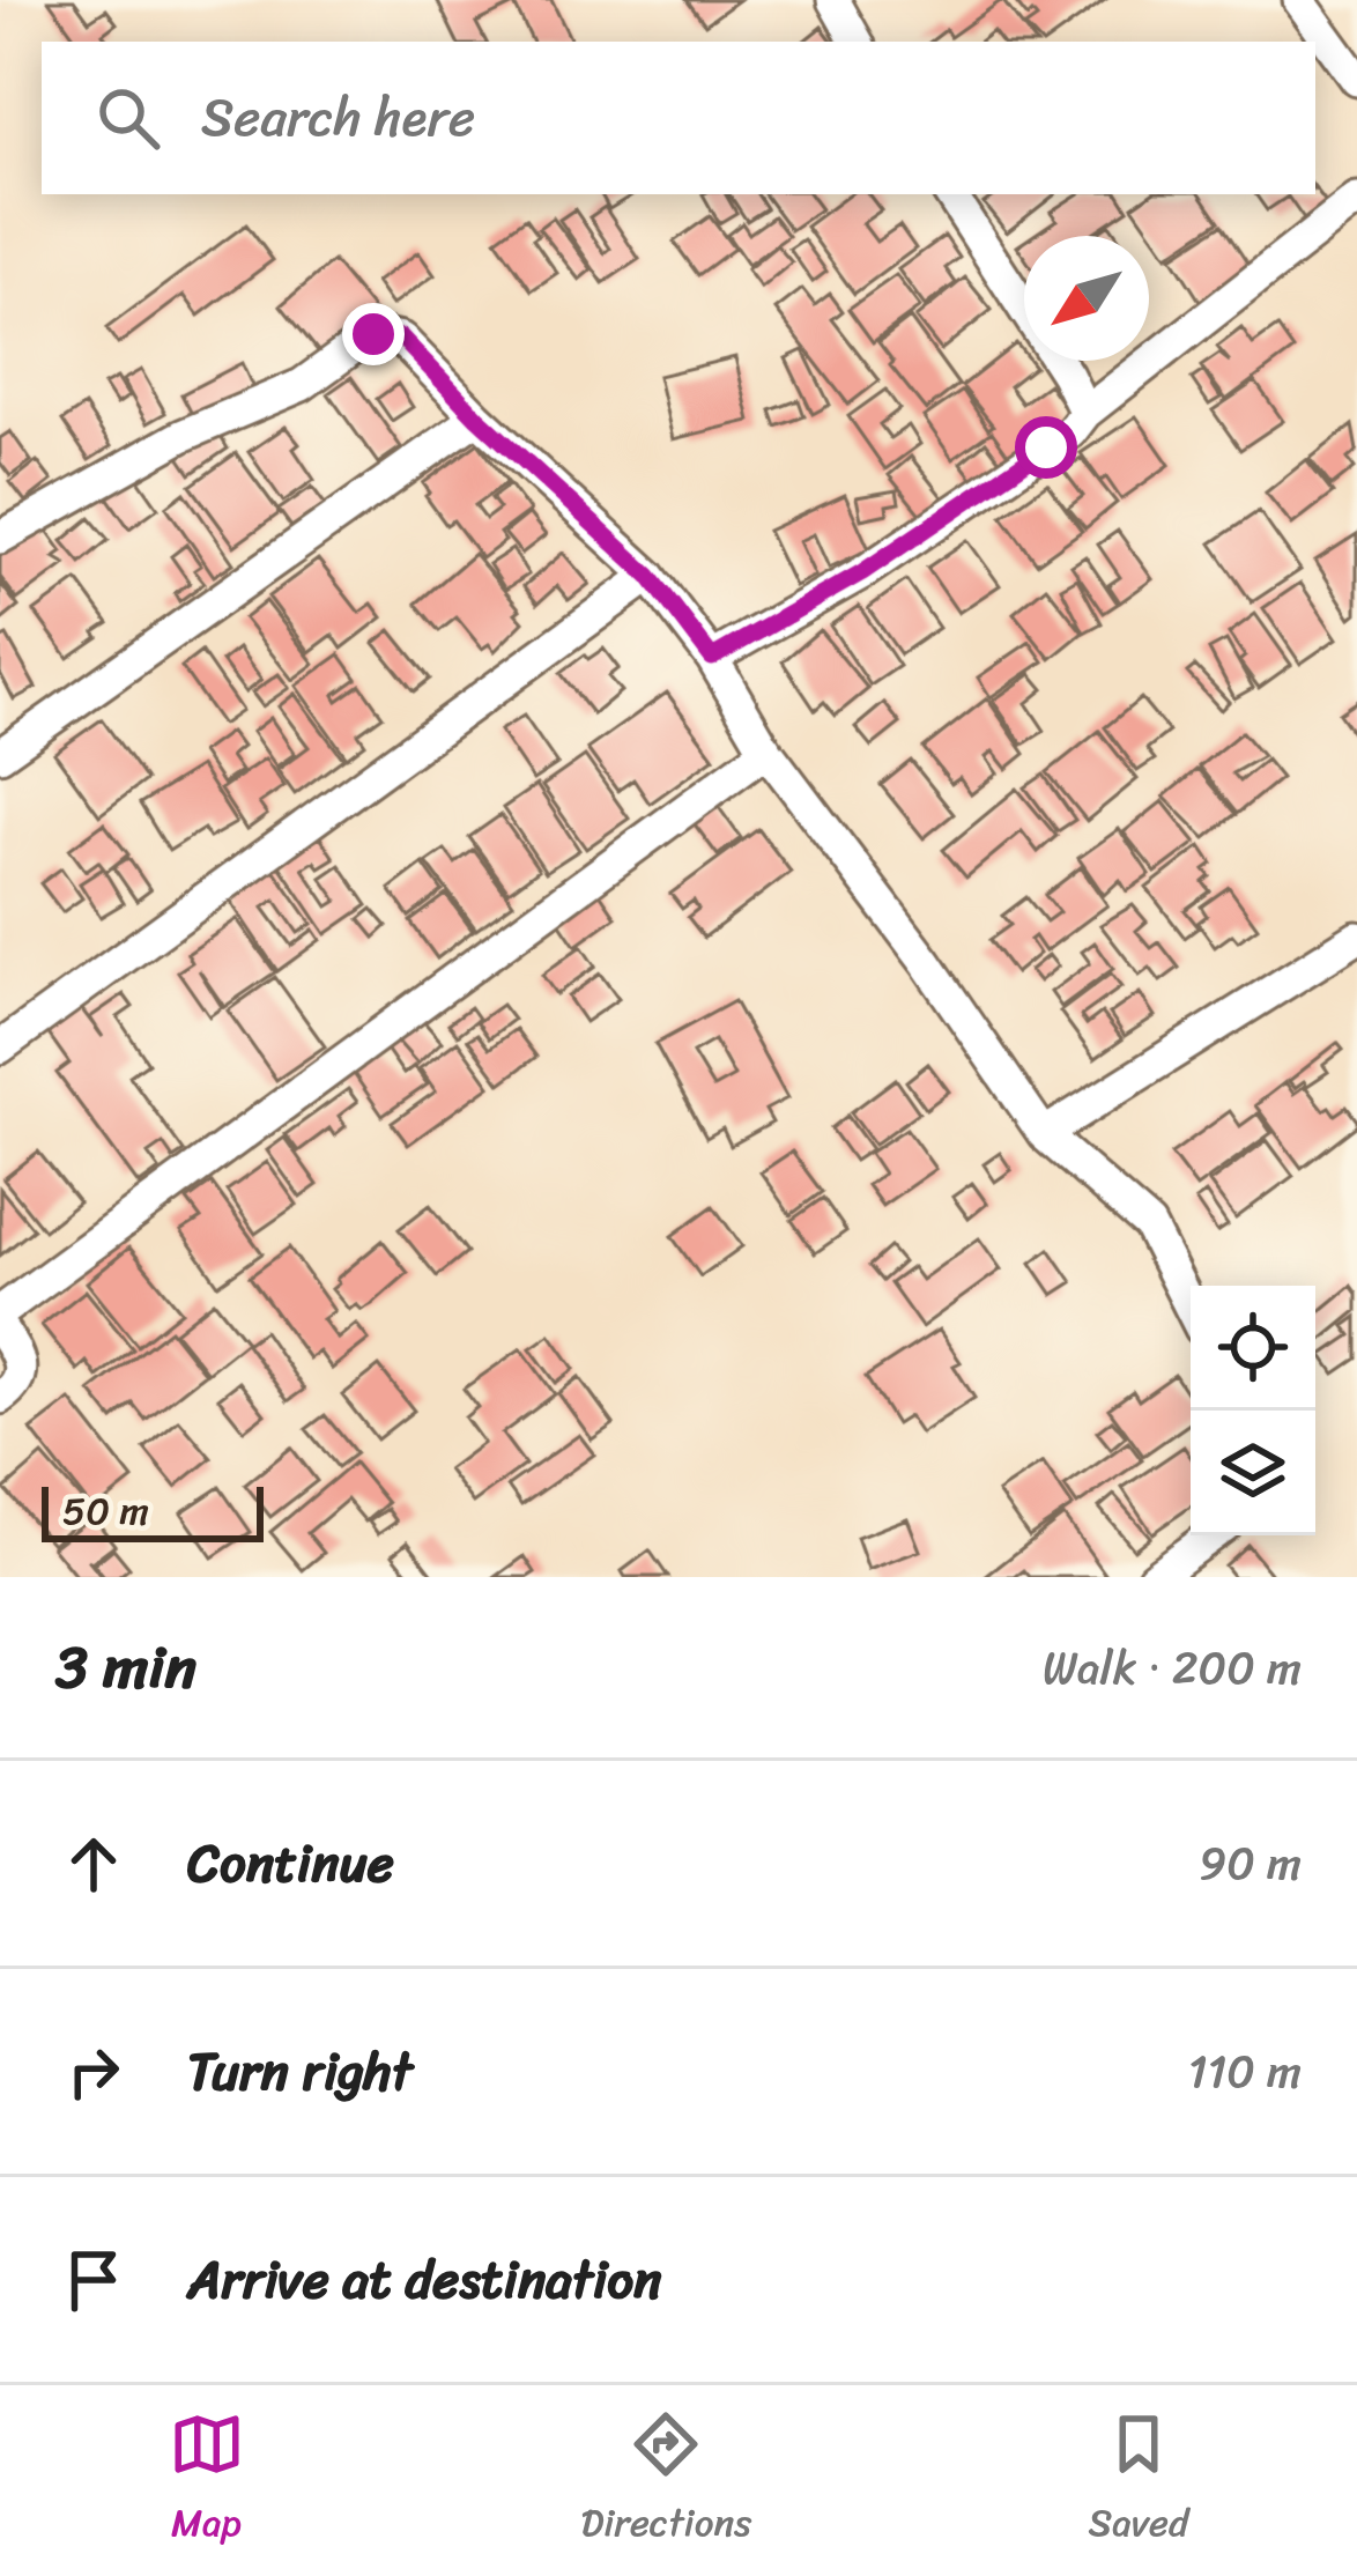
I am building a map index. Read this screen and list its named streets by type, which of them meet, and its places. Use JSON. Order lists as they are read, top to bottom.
{
  "scale_bar": "50 m",
  "north": "bottom left",
  "page": {
    "search": "Search here",
    "scale": "50 m",
    "heading": ["3 min", "Walk · 200 m"],
    "list": [
      ["Continue", "90 m"],
      ["Turn right", "110 m"],
      "Arrive at destination"
    ],
    "nav": ["Map", "Directions", "Saved"]
  }
}
